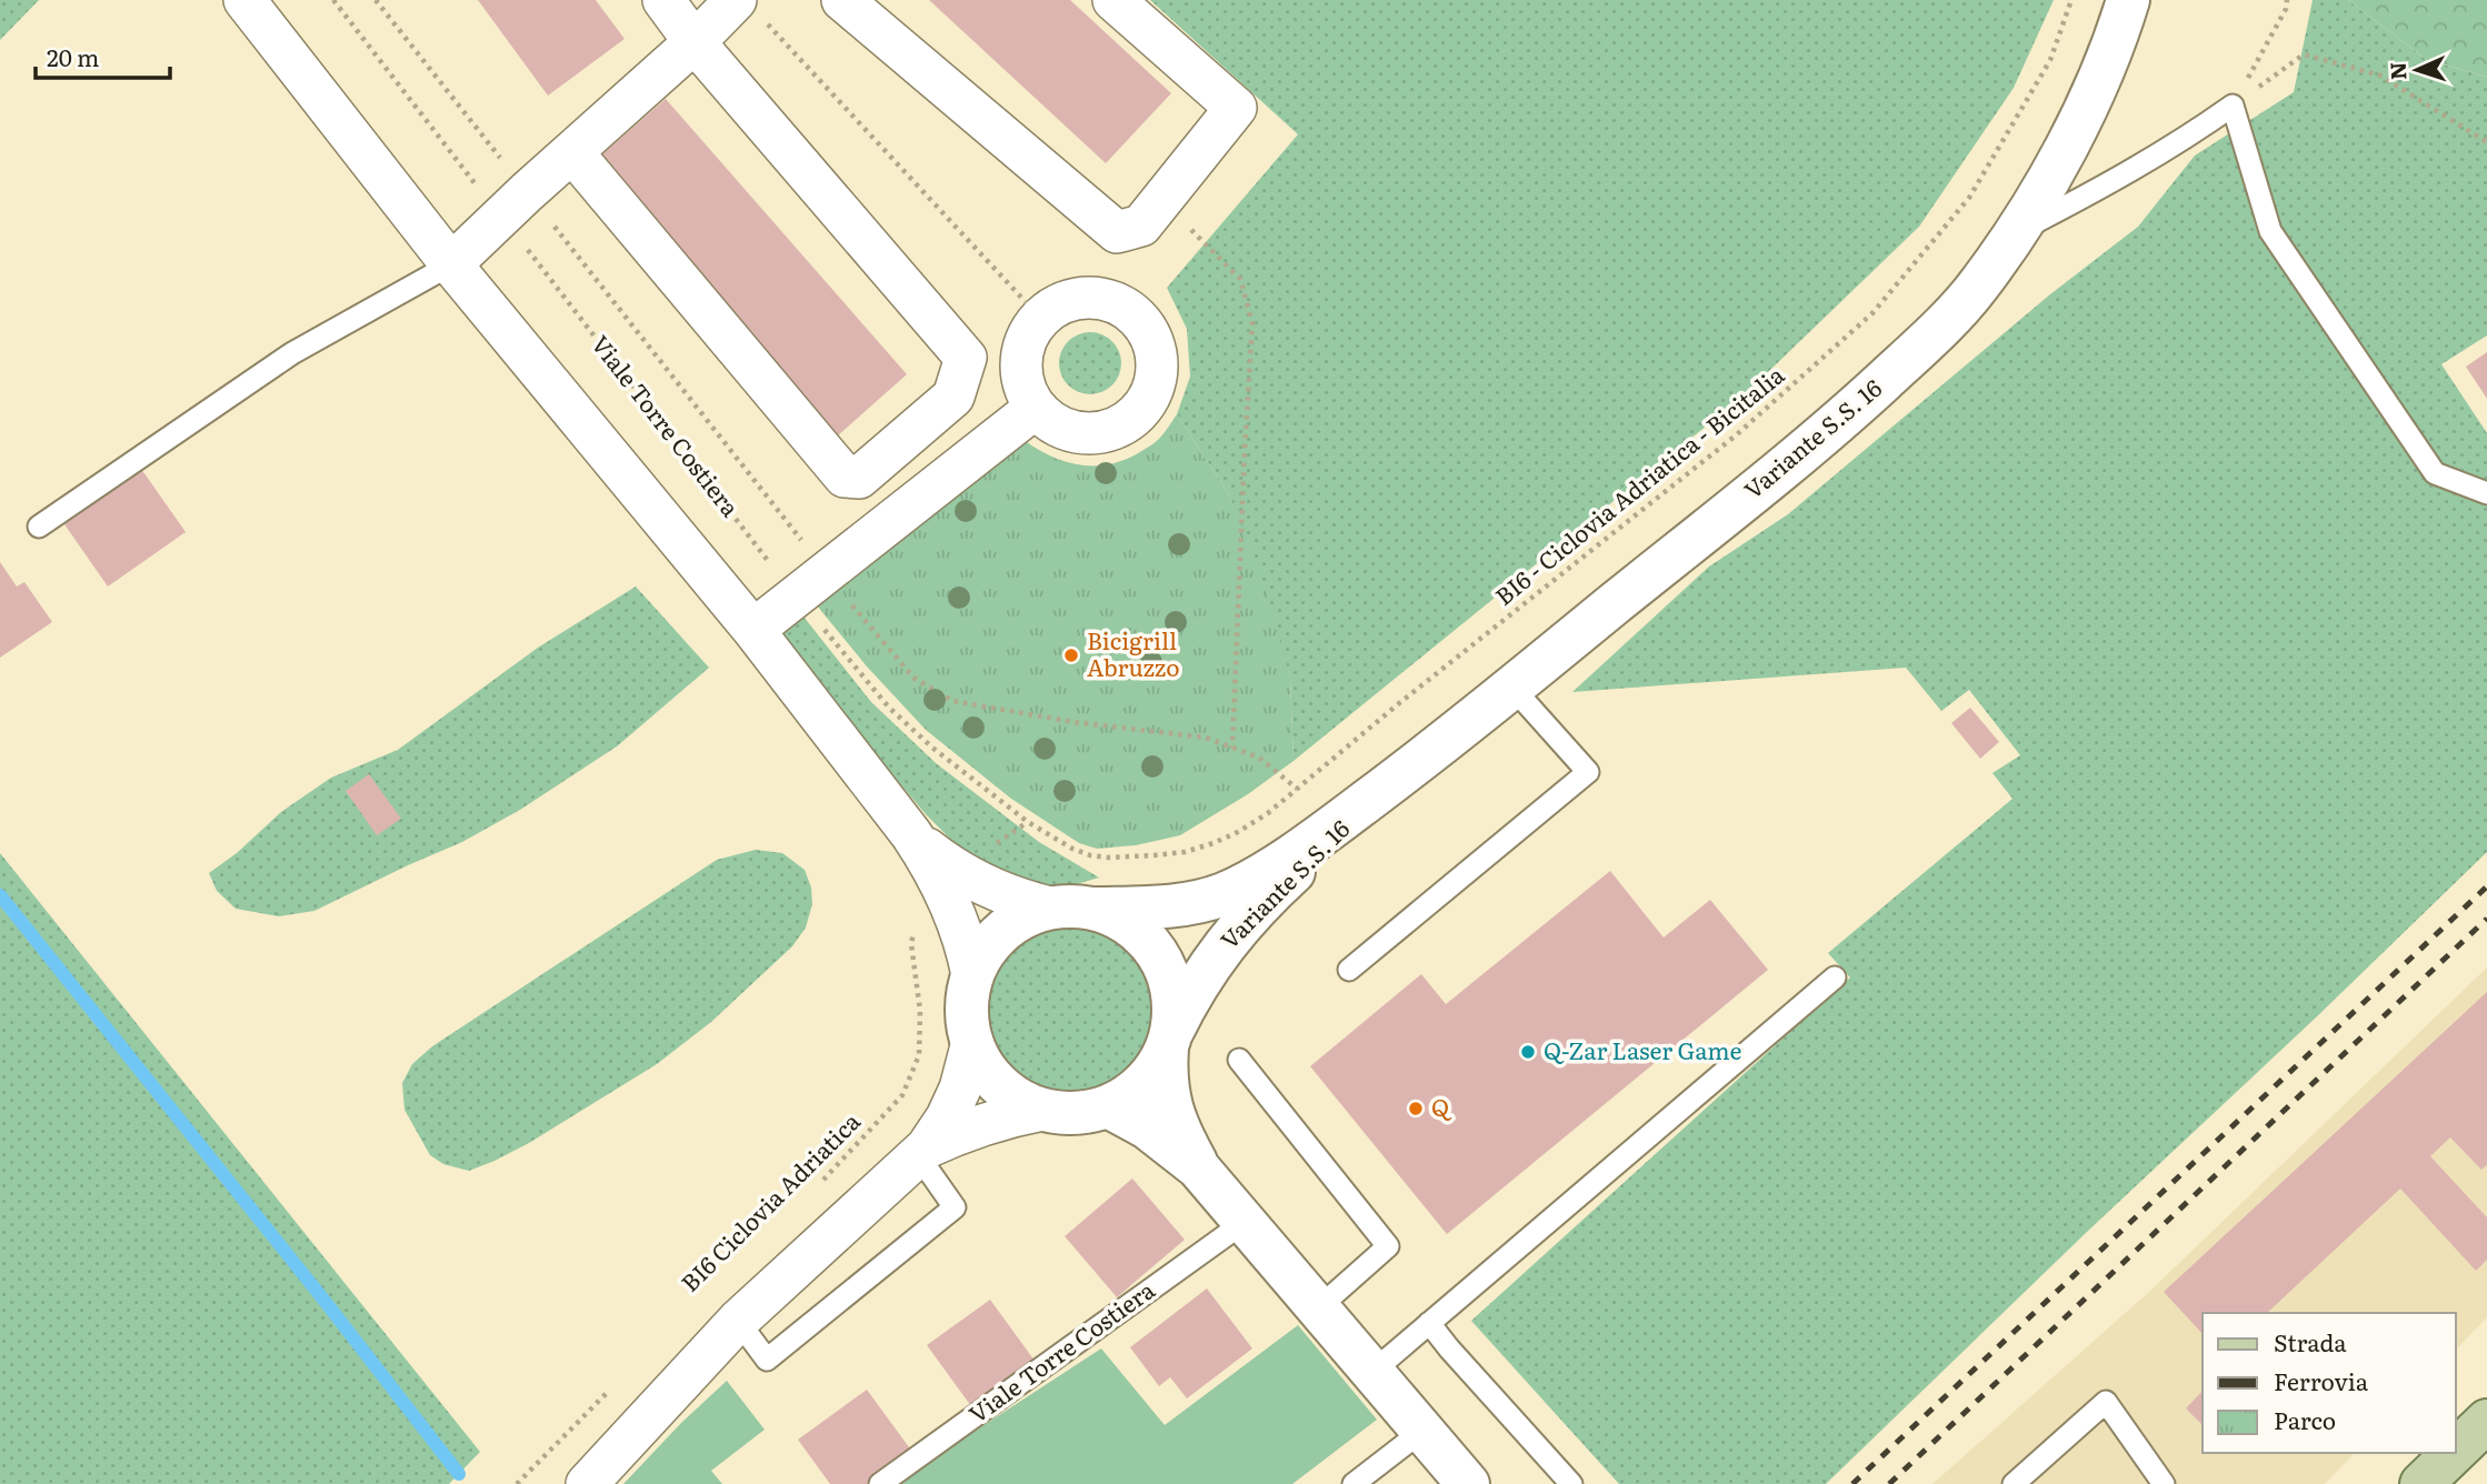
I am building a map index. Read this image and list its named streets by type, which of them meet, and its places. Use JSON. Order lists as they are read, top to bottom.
{
  "streets": {
    "street": ["Variante S.S. 16"],
    "lane": ["Viale Torre Costiera"],
    "path": ["BI6 - Ciclovia Adriatica - Bicitalia", "BI6 Ciclovia Adriatica"]
  },
  "crossings": [
    ["Viale Torre Costiera", "BI6 - Ciclovia Adriatica - Bicitalia"]
  ],
  "places": ["Bicigrill Abruzzo", "Q-Zar Laser Game", "Q"],
  "legend": ["Strada", "Ferrovia", "Parco"],
  "scale_bar": "20 m",
  "north": "left"
}
